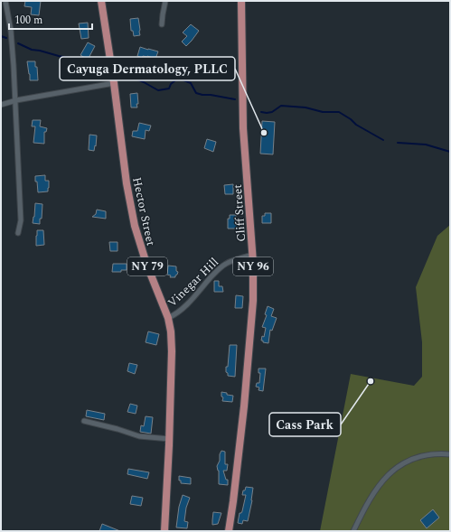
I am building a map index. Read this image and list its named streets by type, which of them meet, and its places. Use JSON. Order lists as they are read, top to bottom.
{
  "streets": {
    "main road": [
      "Hector Street",
      "Cliff Street",
      "NY 79",
      "NY 96"
    ],
    "street": ["Vinegar Hill"]
  },
  "crossings": [
    ["Hector Street", "Vinegar Hill"],
    ["Cliff Street", "Vinegar Hill"]
  ],
  "places": ["Cayuga Dermatology, PLLC", "Cass Park"],
  "scale_bar": "100 m"
}
